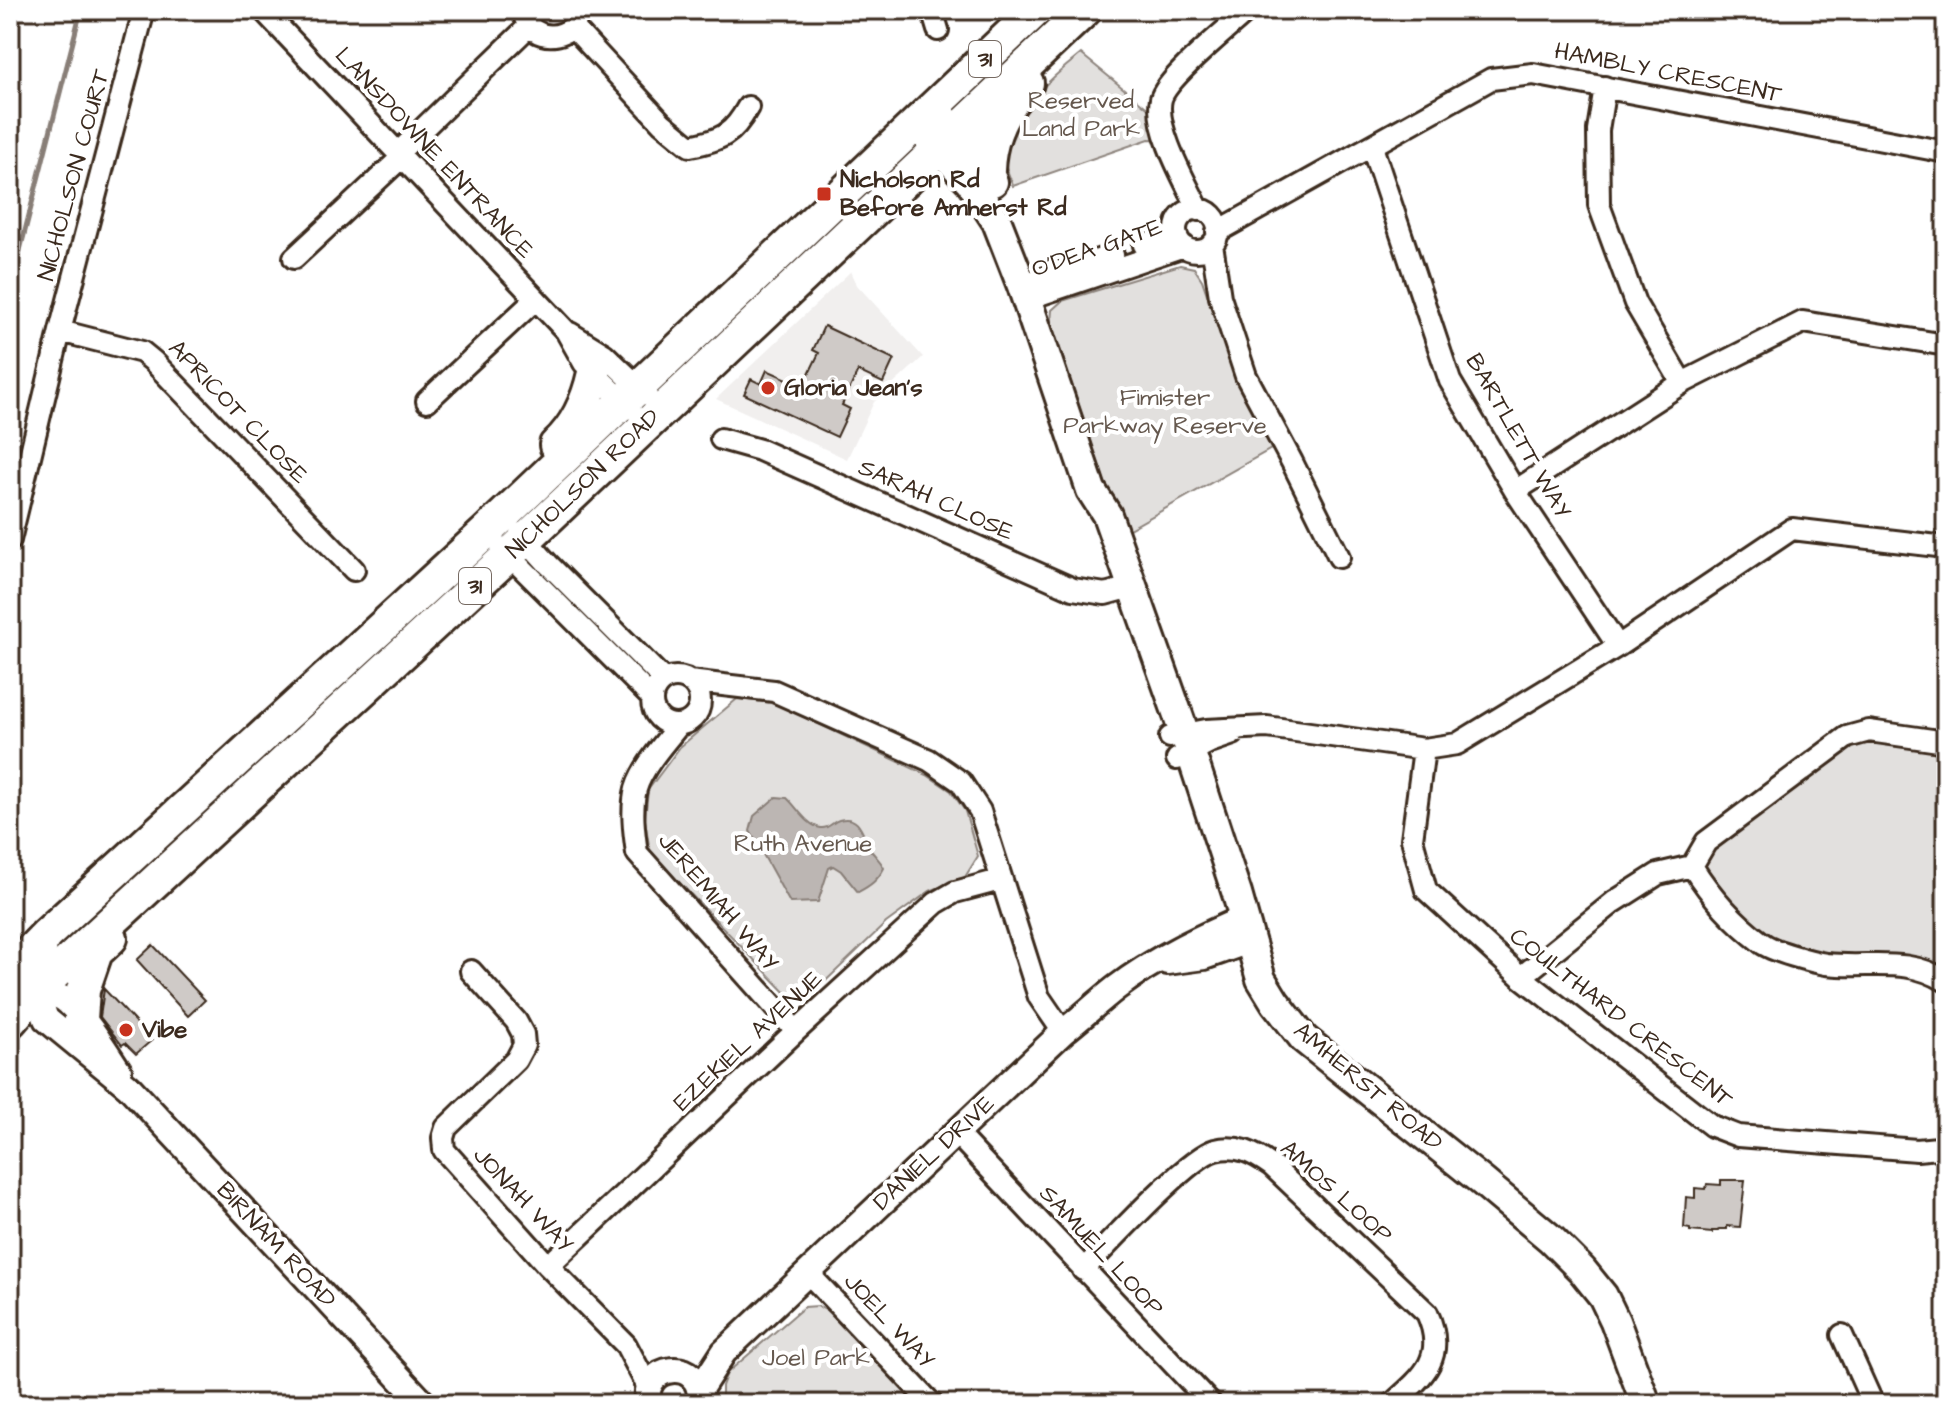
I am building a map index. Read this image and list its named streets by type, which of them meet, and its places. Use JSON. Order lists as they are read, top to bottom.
{
  "streets": {
    "main road": ["31", "NICHOLSON ROAD", "AMHERST ROAD"],
    "street": [
      "HAMBLY CRESCENT",
      "LANSDOWNE ENTRANCE",
      "NICHOLSON COURT",
      "O'DEA GATE",
      "APRICOT CLOSE",
      "BARTLETT WAY",
      "SARAH CLOSE",
      "JEREMIAH WAY",
      "COULTHARD CRESCENT",
      "EZEKIEL AVENUE",
      "DANIEL DRIVE",
      "AMOS LOOP",
      "JONAH WAY",
      "BIRNAM ROAD",
      "SAMUEL LOOP",
      "JOEL WAY"
    ]
  },
  "crossings": [
    ["HAMBLY CRESCENT", "O'DEA GATE"],
    ["HAMBLY CRESCENT", "BARTLETT WAY"],
    ["LANSDOWNE ENTRANCE", "NICHOLSON ROAD"],
    ["NICHOLSON COURT", "APRICOT CLOSE"],
    ["O'DEA GATE", "AMHERST ROAD"],
    ["NICHOLSON ROAD", "AMHERST ROAD"],
    ["NICHOLSON ROAD", "BIRNAM ROAD"],
    ["SARAH CLOSE", "AMHERST ROAD"],
    ["JEREMIAH WAY", "EZEKIEL AVENUE"],
    ["EZEKIEL AVENUE", "JONAH WAY"],
    ["AMHERST ROAD", "DANIEL DRIVE"],
    ["DANIEL DRIVE", "JONAH WAY"],
    ["DANIEL DRIVE", "SAMUEL LOOP"],
    ["DANIEL DRIVE", "JOEL WAY"],
    ["AMOS LOOP", "SAMUEL LOOP"]
  ],
  "parks": [
    "Reserved Land Park",
    "Fimister Parkway Reserve",
    "Ruth Avenue",
    "Joel Park"
  ],
  "places": {
    "transit": ["Nicholson Rd Before Amherst Rd"],
    "other": ["Gloria Jean's", "Vibe"]
  }
}
